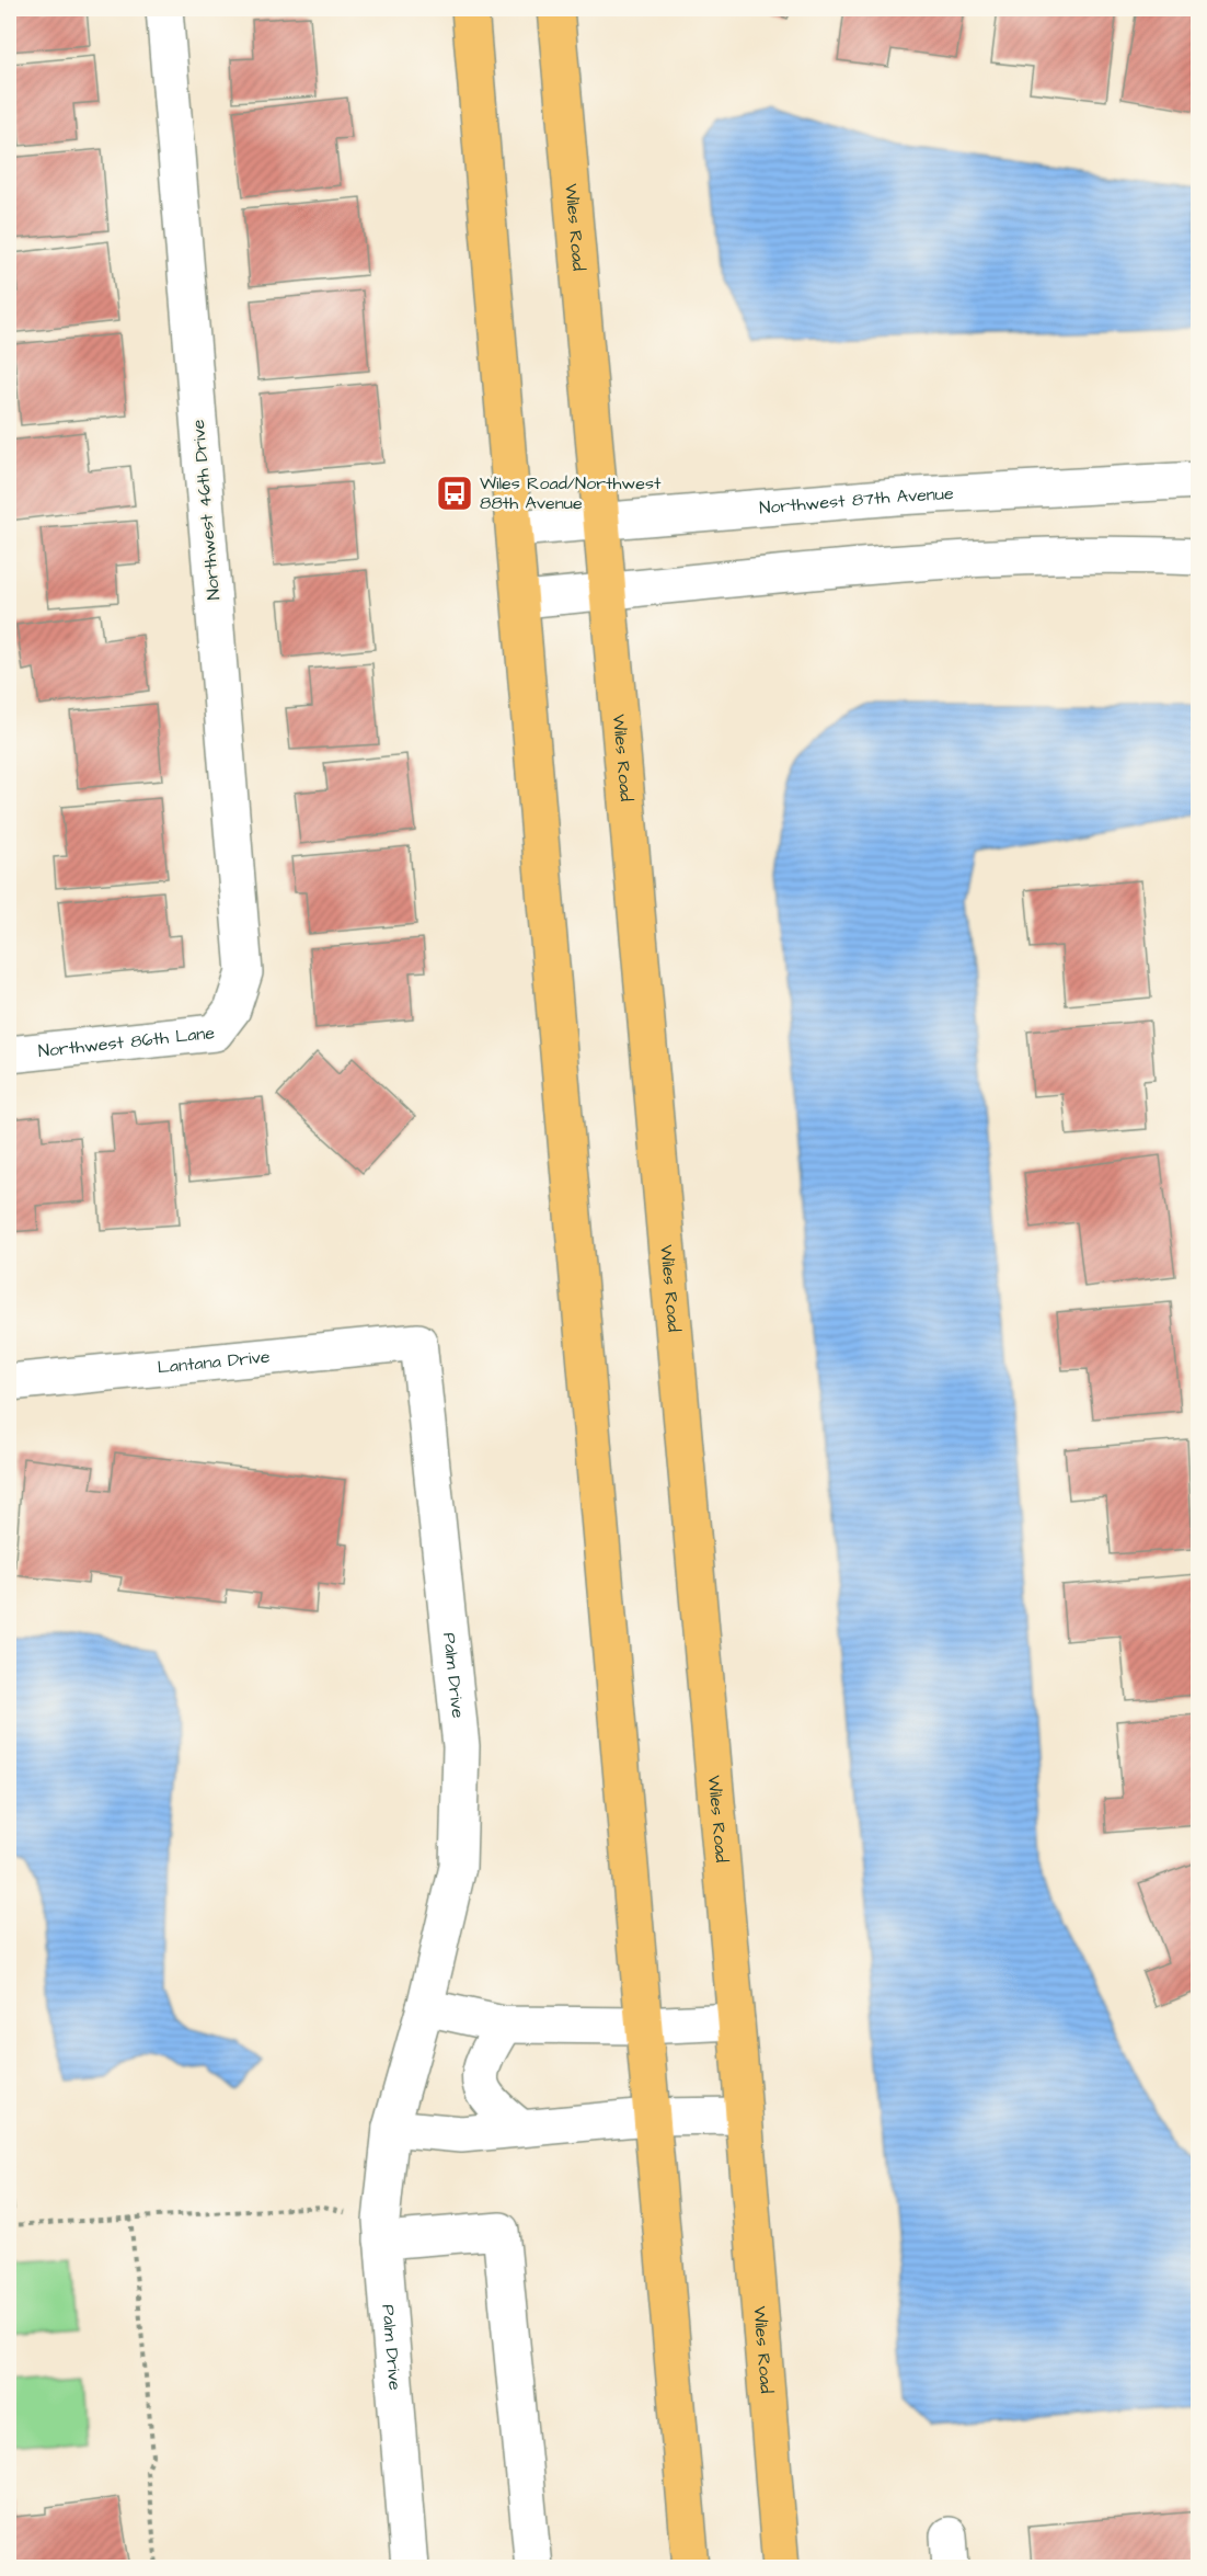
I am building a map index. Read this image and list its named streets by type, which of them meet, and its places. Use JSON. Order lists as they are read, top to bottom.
{
  "streets": {
    "main road": ["Wiles Road"],
    "street": [
      "Northwest 87th Avenue",
      "Northwest 46th Drive",
      "Northwest 86th Lane",
      "Lantana Drive",
      "Palm Drive"
    ]
  },
  "crossings": [
    ["Wiles Road", "Northwest 87th Avenue"],
    ["Northwest 46th Drive", "Northwest 86th Lane"],
    ["Lantana Drive", "Palm Drive"]
  ],
  "places": {
    "bus stop": ["Wiles Road/Northwest 88th Avenue"]
  }
}
